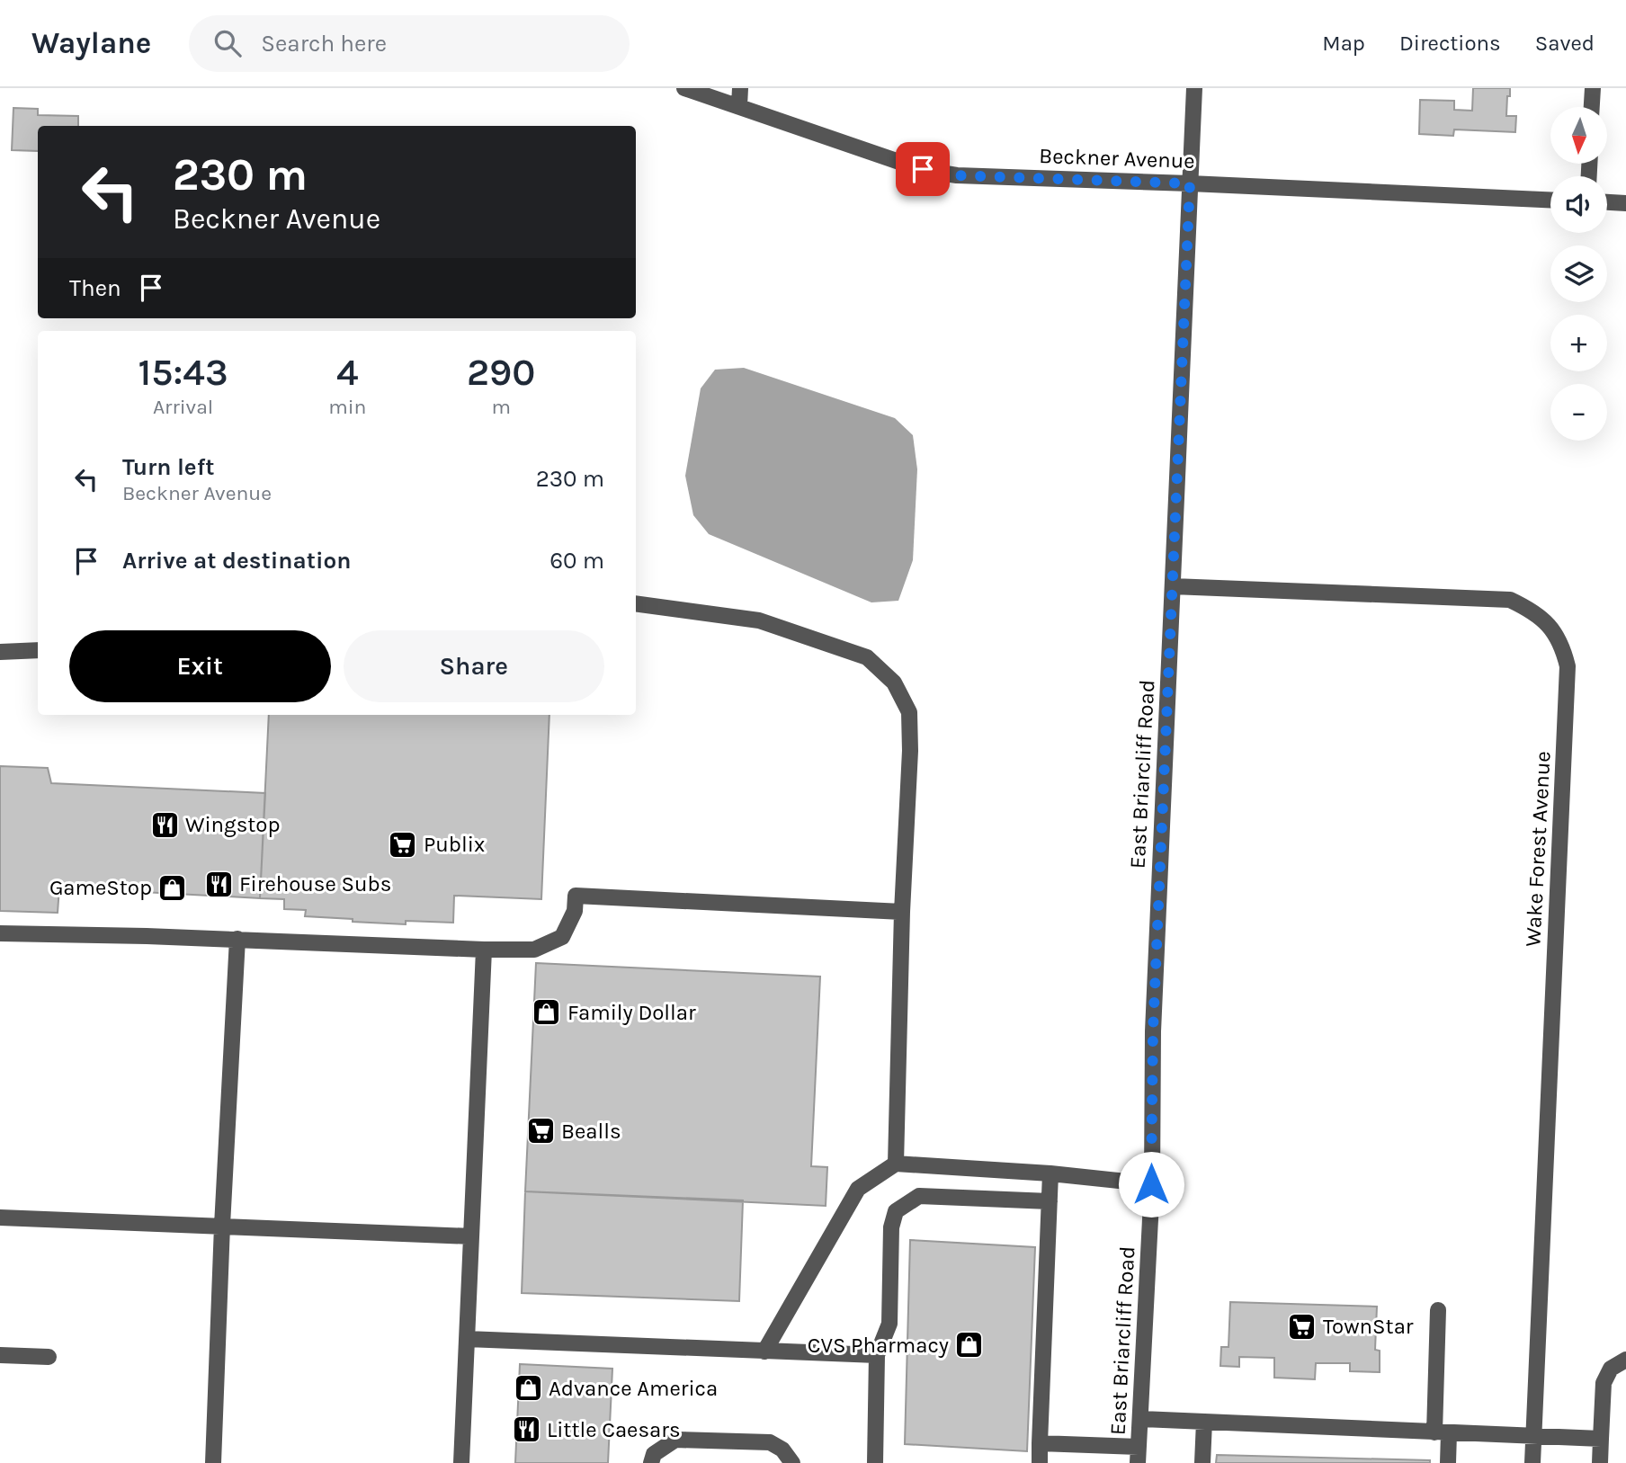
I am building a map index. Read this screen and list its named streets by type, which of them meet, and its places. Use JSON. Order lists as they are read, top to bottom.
{
  "streets": {
    "street": ["Beckner Avenue", "East Briarcliff Road", "Wake Forest Avenue"]
  },
  "crossings": [
    ["Beckner Avenue", "East Briarcliff Road"],
    ["East Briarcliff Road", "Wake Forest Avenue"]
  ],
  "places": {
    "restaurant": ["Wingstop", "Firehouse Subs", "Little Caesars"],
    "supermarket": ["Publix", "Bealls", "TownStar"],
    "shop": [
      "GameStop",
      "Family Dollar",
      "CVS Pharmacy",
      "Advance America"
    ]
  },
  "north": "bottom",
  "page": {
    "header": "Waylane",
    "search": "Search here",
    "nav": ["Map", "Directions", "Saved"],
    "map_buttons": ["+", "−"],
    "turn": ["230 m", "Beckner Avenue"],
    "then": "Then",
    "eta": [
      "15:43",
      "Arrival",
      "4",
      "min",
      "290",
      "m"
    ],
    "list": [
      {
        "name": "Turn left",
        "note": "Beckner Avenue",
        "value": "230 m"
      },
      {
        "name": "Arrive at destination",
        "value": "60 m"
      }
    ],
    "buttons": ["Exit", "Share"]
  }
}
